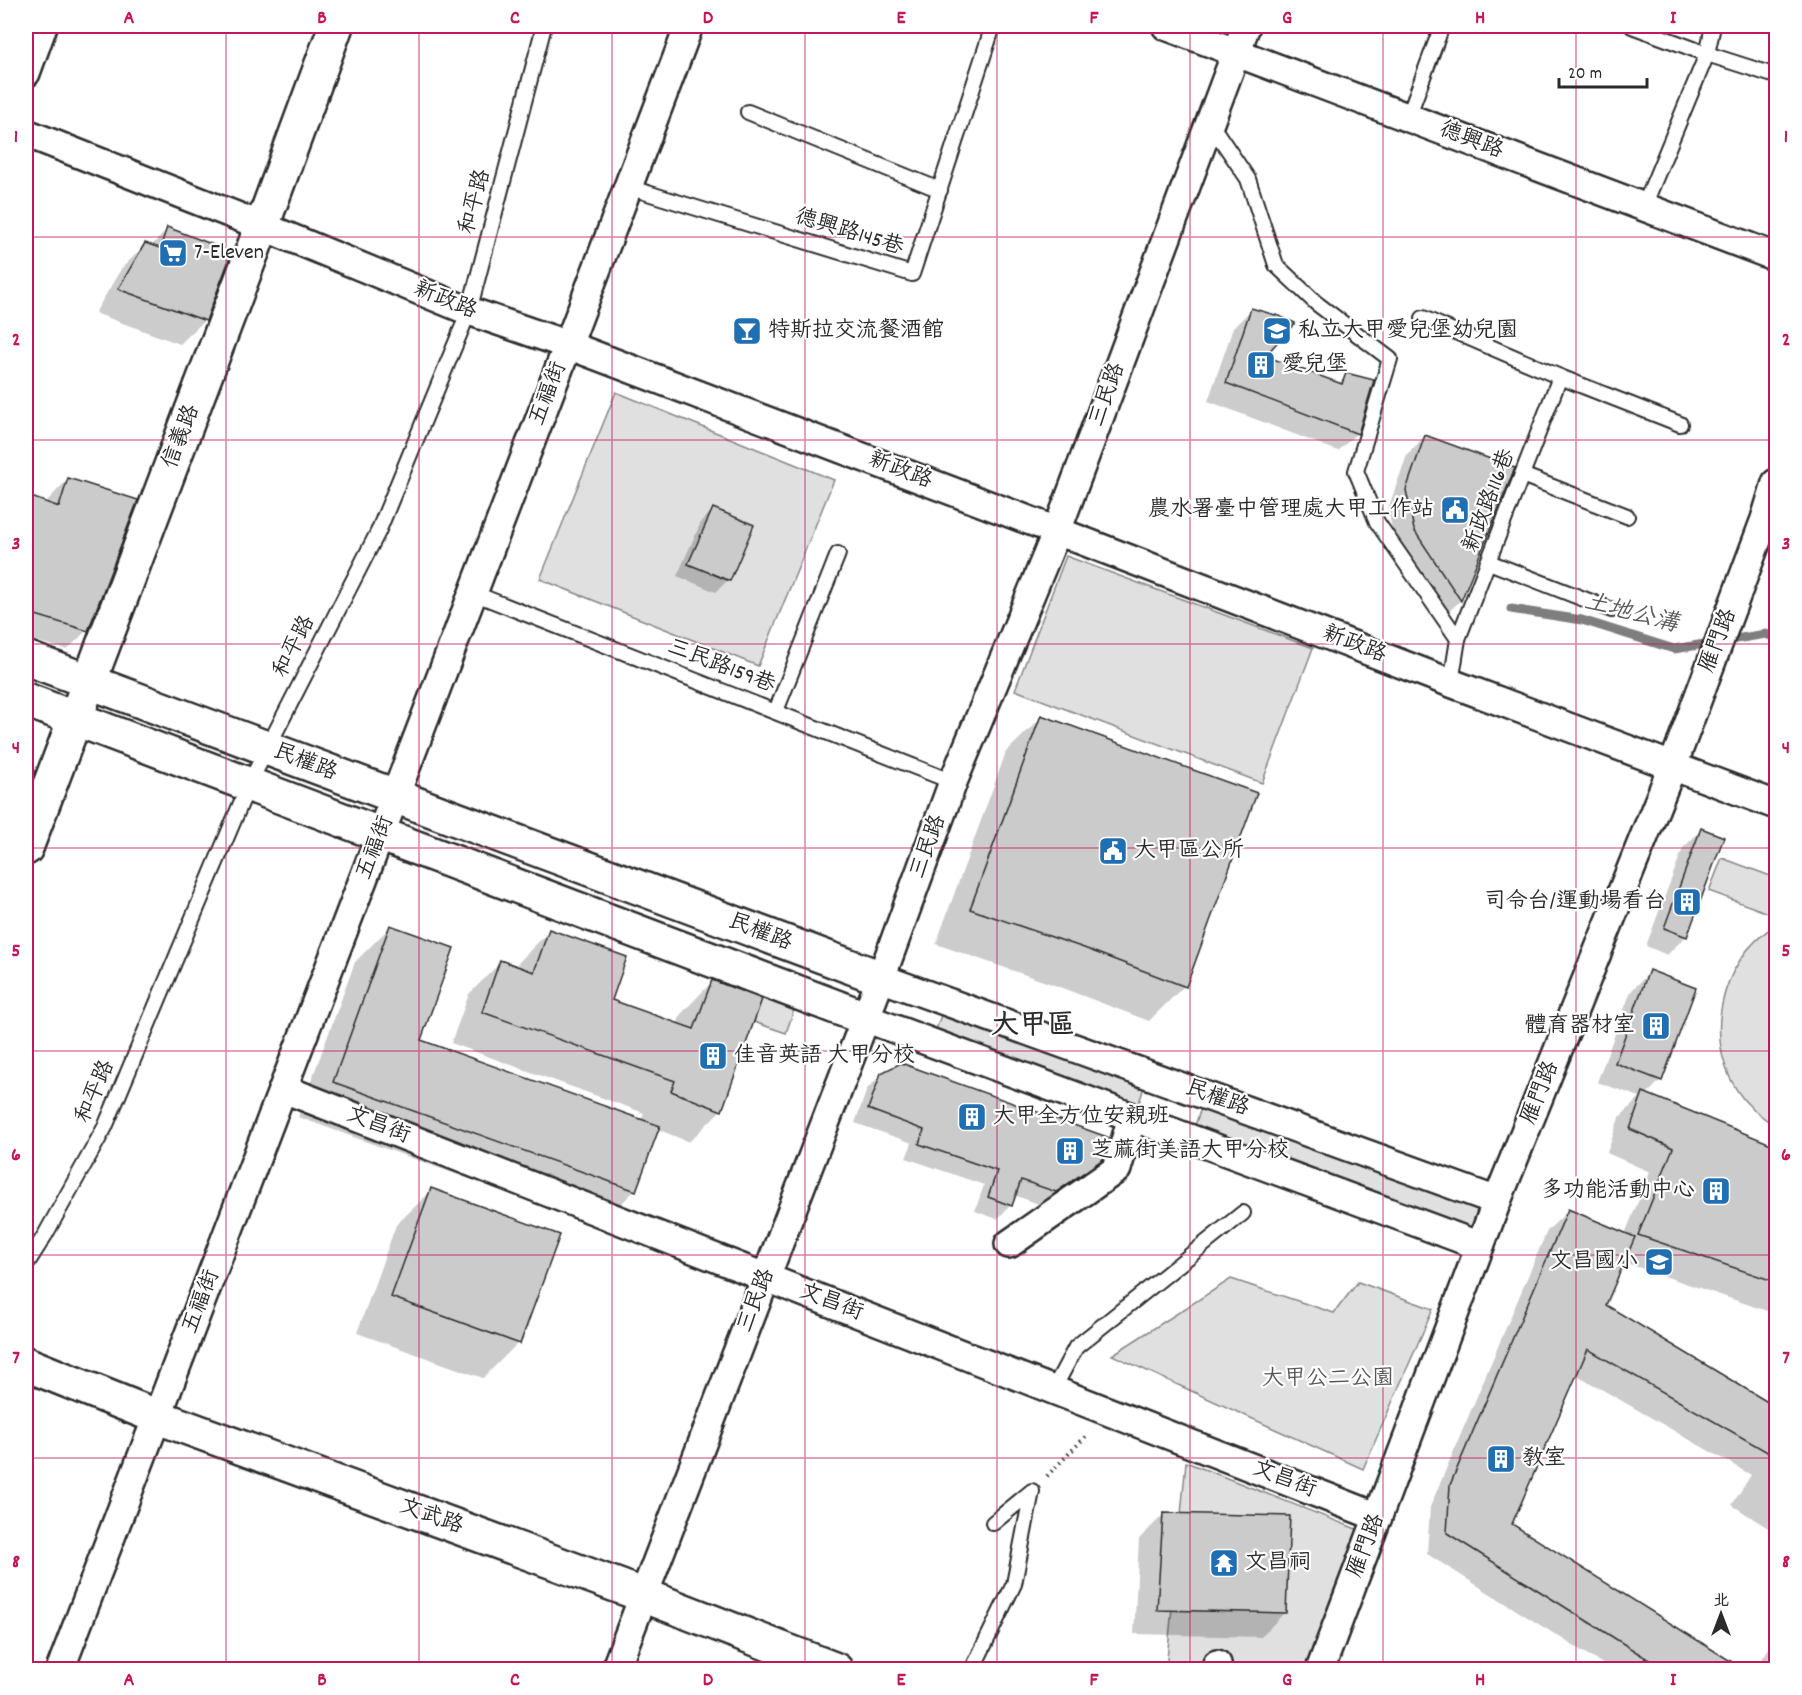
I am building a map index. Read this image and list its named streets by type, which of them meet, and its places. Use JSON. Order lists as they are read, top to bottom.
{
  "streets": {
    "street": [
      "德興路",
      "新政路",
      "五福街",
      "三民路",
      "信義路",
      "雁門路",
      "民權路",
      "文昌街",
      "文武路"
    ],
    "lane": [
      "和平路",
      "德興路145巷",
      "新政路116巷",
      "三民路159巷"
    ]
  },
  "crossings": [
    ["德興路", "三民路"],
    ["和平路", "新政路"],
    ["和平路", "民權路"],
    ["德興路145巷", "五福街"],
    ["新政路", "五福街"],
    ["新政路", "三民路"],
    ["新政路", "信義路"],
    ["新政路", "新政路116巷"],
    ["新政路", "雁門路"],
    ["五福街", "三民路159巷"],
    ["五福街", "民權路"],
    ["五福街", "文昌街"],
    ["五福街", "文武路"],
    ["三民路", "三民路159巷"],
    ["三民路", "民權路"],
    ["三民路", "文昌街"],
    ["三民路", "文武路"],
    ["信義路", "民權路"],
    ["雁門路", "民權路"],
    ["雁門路", "文昌街"]
  ],
  "districts": ["大甲區"],
  "water": ["土地公溝"],
  "parks": ["大甲公二公園"],
  "places": {
    "supermarket": ["7-Eleven"],
    "bar": ["特斯拉交流餐酒館"],
    "school or university": ["私立大甲愛兒堡幼兒園", "文昌國小"],
    "building": [
      "愛兒堡",
      "司令台/運動場看台",
      "體育器材室",
      "佳音英語 大甲分校",
      "大甲全方位安親班",
      "芝蔴街美語大甲分校",
      "多功能活動中心",
      "教室"
    ],
    "public building": ["農水署臺中管理處大甲工作站", "大甲區公所"],
    "temple": ["文昌祠"]
  },
  "scale_bar": "20 m",
  "north": "top",
  "grid": {
    "columns": [
      "A",
      "B",
      "C",
      "D",
      "E",
      "F",
      "G",
      "H",
      "I"
    ],
    "rows": [
      "1",
      "2",
      "3",
      "4",
      "5",
      "6",
      "7",
      "8"
    ]
  }
}
